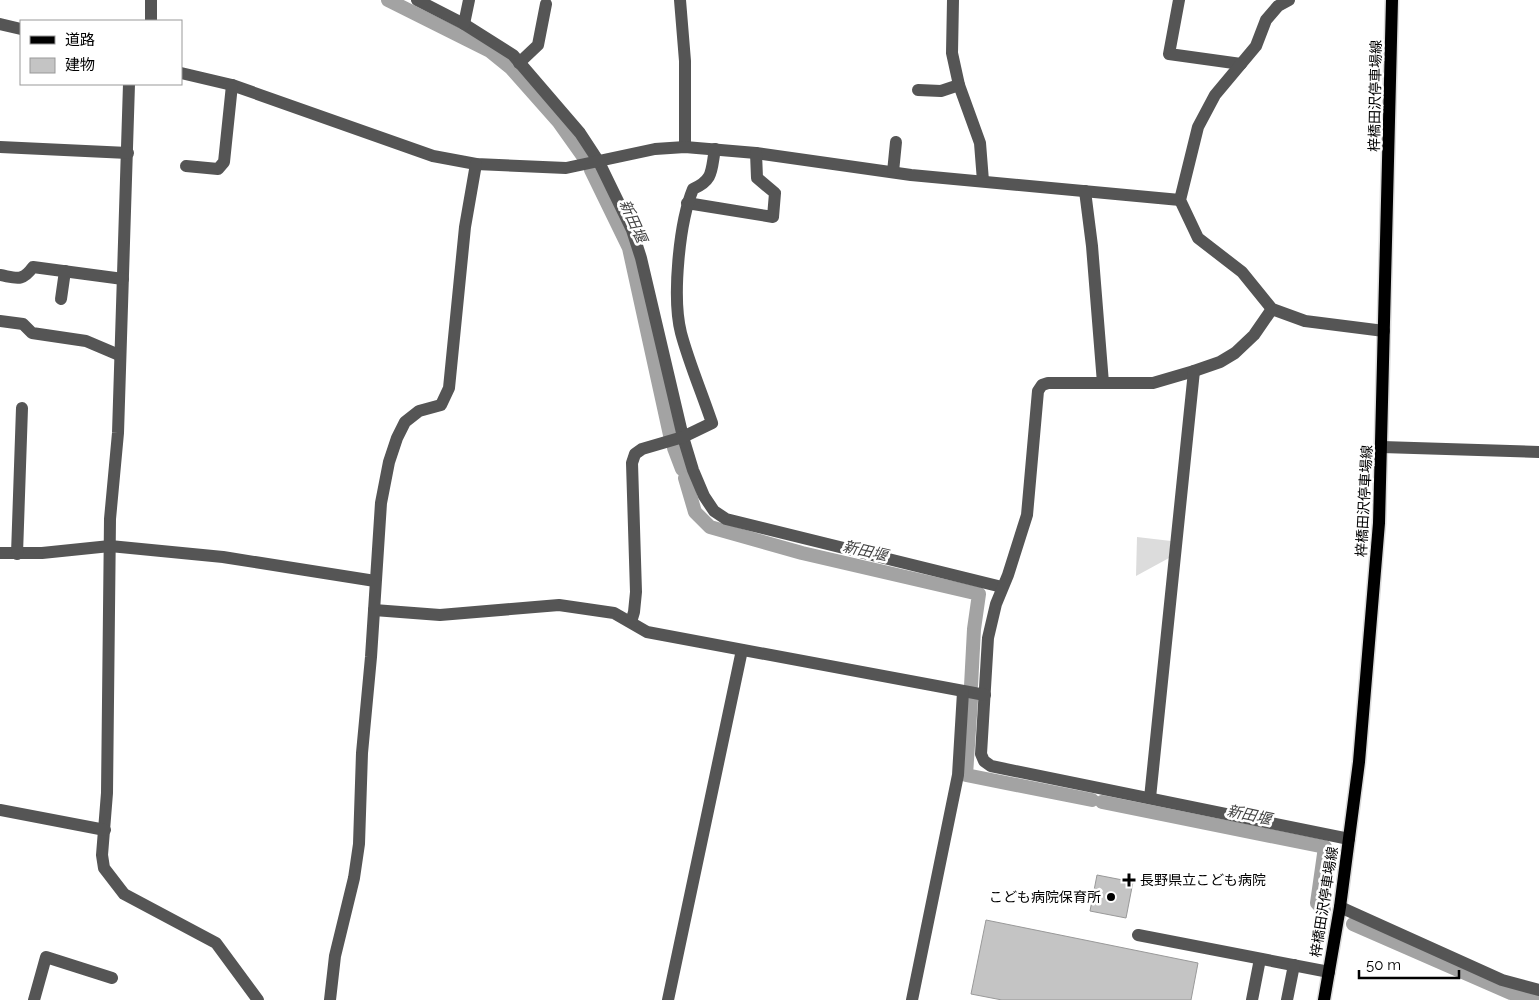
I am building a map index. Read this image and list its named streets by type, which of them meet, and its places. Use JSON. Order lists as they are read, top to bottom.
{
  "streets": {
    "main road": ["梓橋田沢停車場線"]
  },
  "water": ["新田堰"],
  "places": {
    "health": ["長野県立こども病院"],
    "other": ["こども病院保育所"]
  },
  "legend": ["道路", "建物"],
  "scale_bar": "50 m"
}
